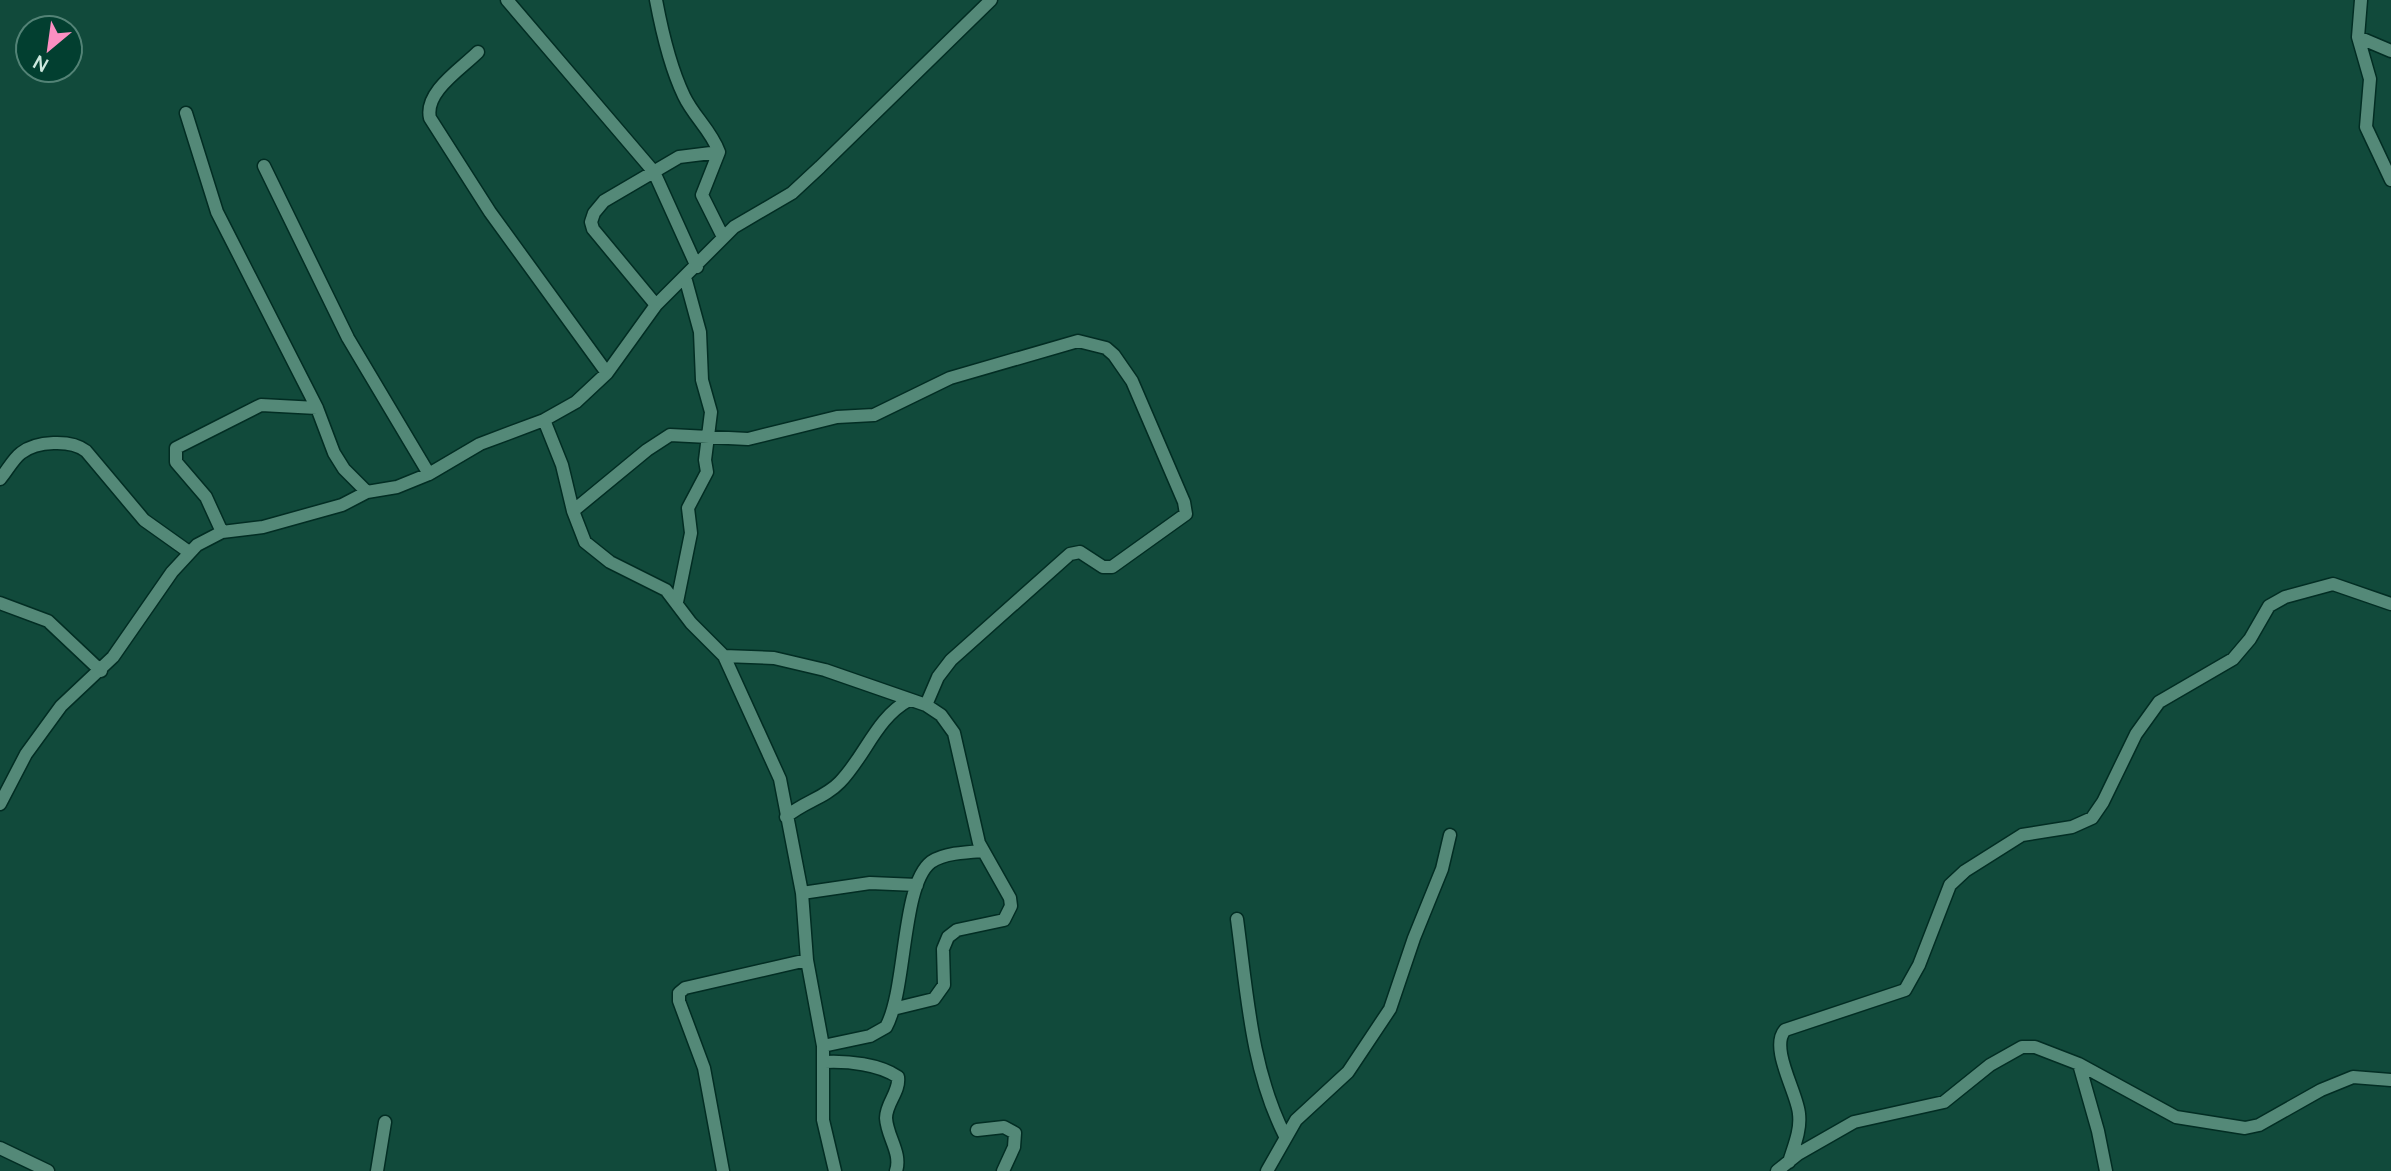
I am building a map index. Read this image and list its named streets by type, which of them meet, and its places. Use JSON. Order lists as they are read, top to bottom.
{
  "north": "bottom left"
}
